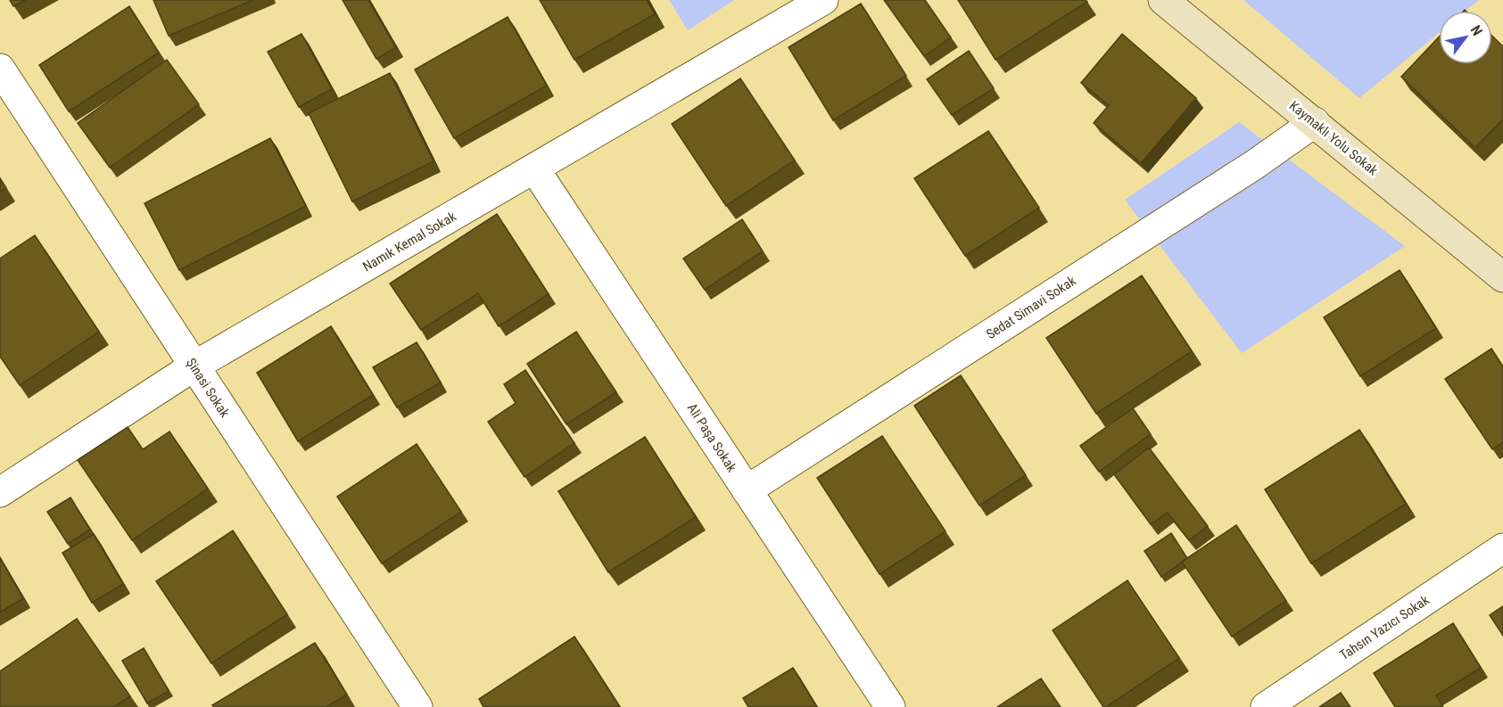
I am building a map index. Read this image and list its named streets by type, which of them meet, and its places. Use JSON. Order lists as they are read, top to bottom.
{
  "streets": {
    "street": [
      "Kaymaklı Yolu Sokak",
      "Namık Kemal Sokak",
      "Sedat Simavi Sokak",
      "Şinasi Sokak",
      "Ali Paşa Sokak",
      "Tahsın Yazıcı Sokak"
    ]
  },
  "crossings": [
    ["Kaymaklı Yolu Sokak", "Sedat Simavi Sokak"],
    ["Namık Kemal Sokak", "Şinasi Sokak"],
    ["Namık Kemal Sokak", "Ali Paşa Sokak"],
    ["Sedat Simavi Sokak", "Ali Paşa Sokak"]
  ],
  "north": "top right"
}
